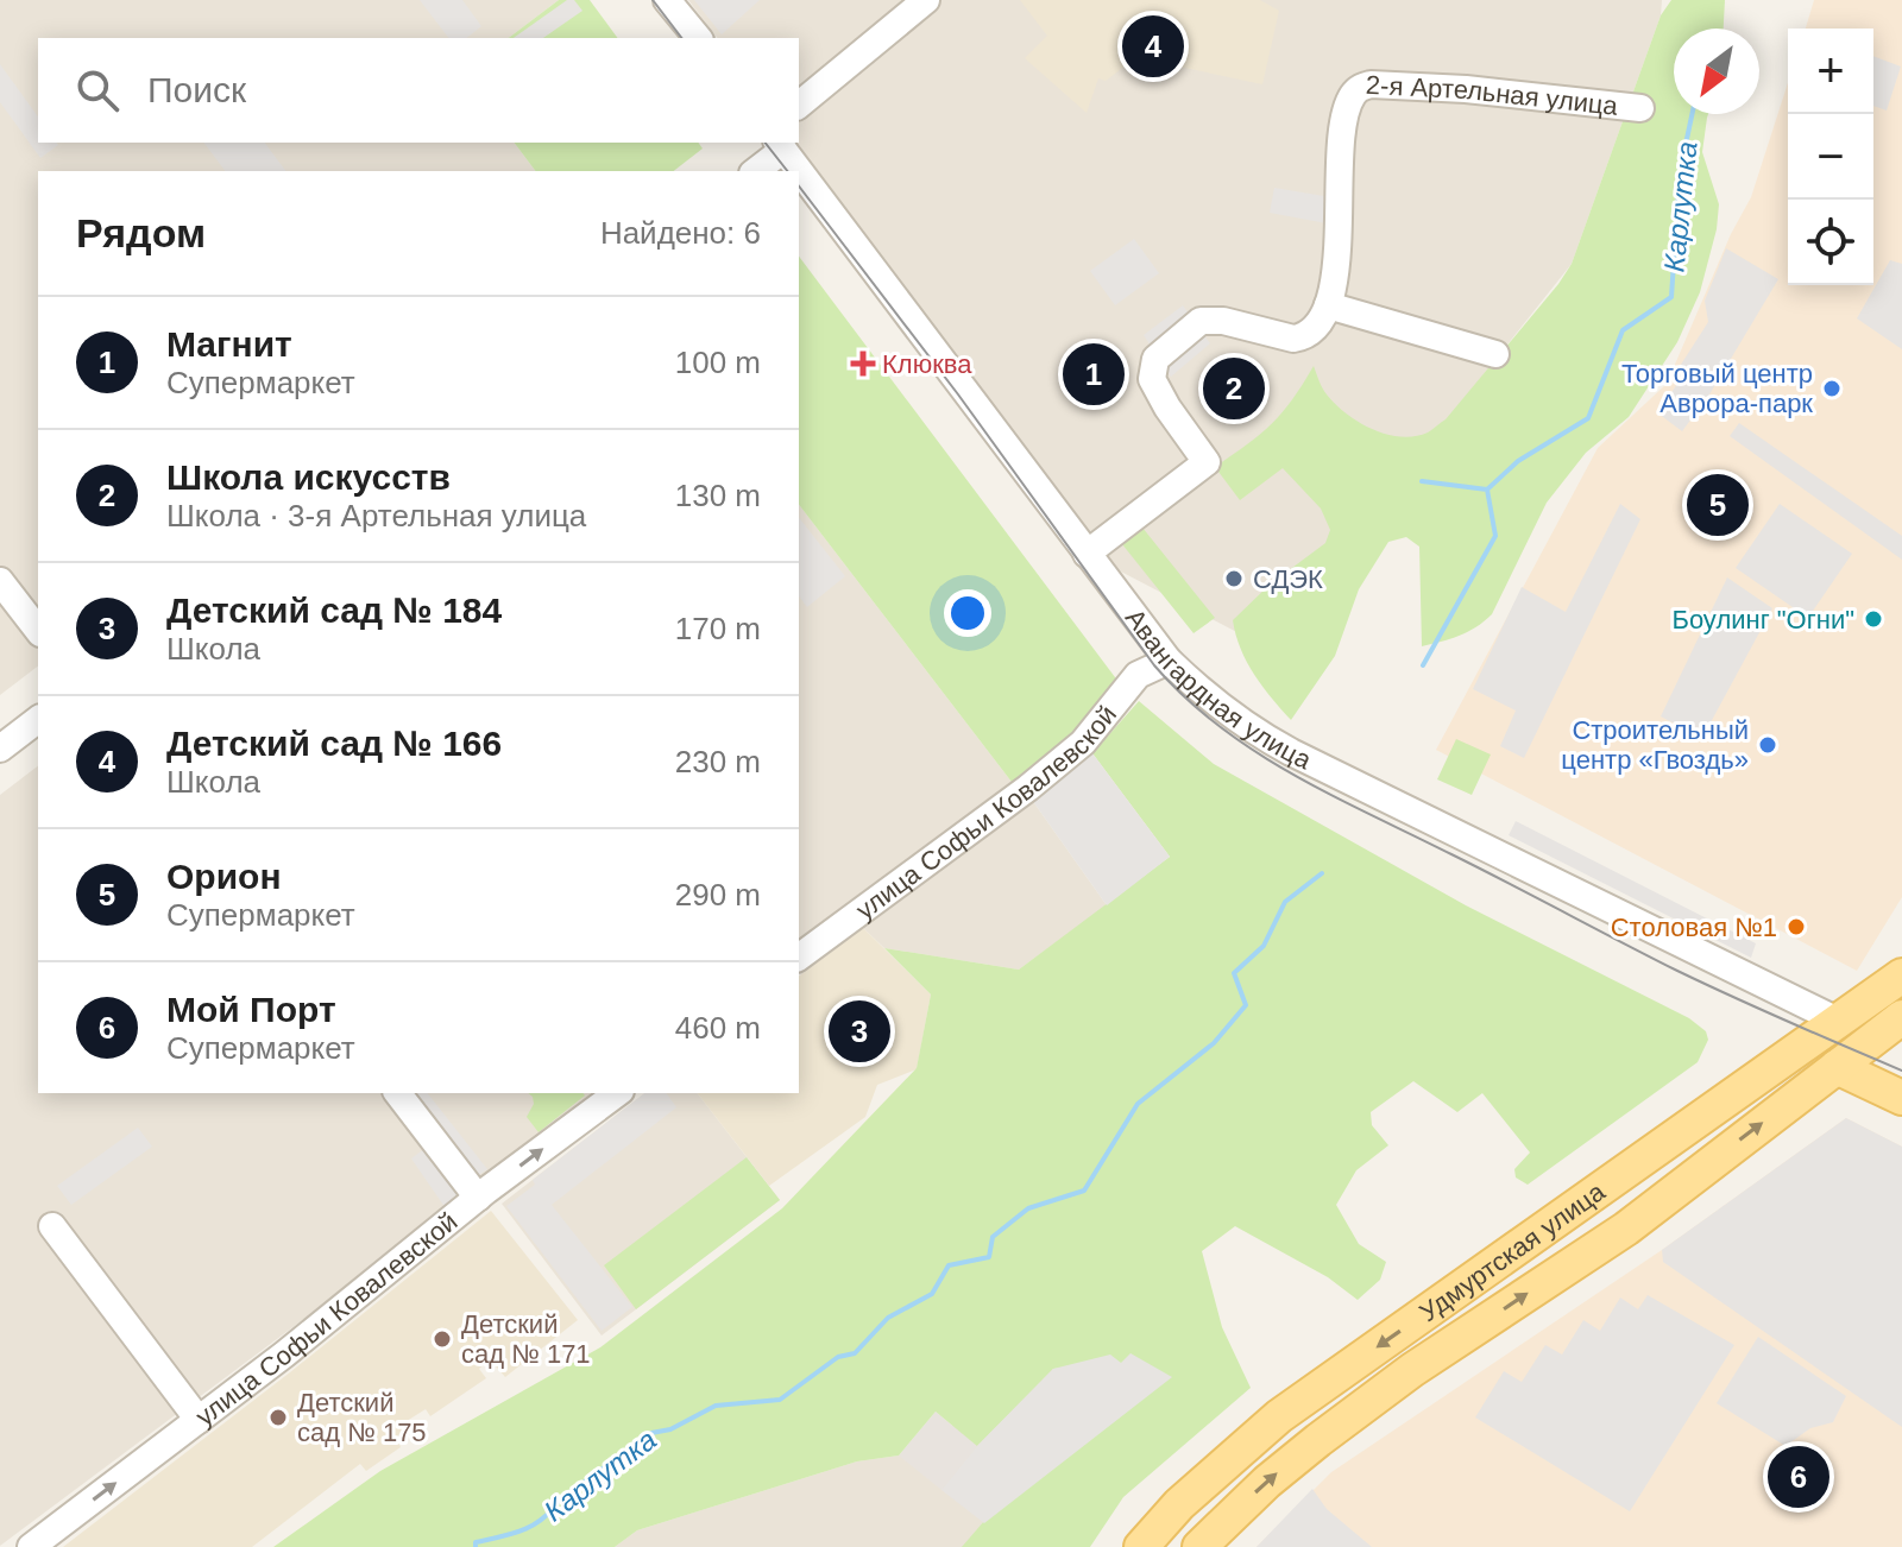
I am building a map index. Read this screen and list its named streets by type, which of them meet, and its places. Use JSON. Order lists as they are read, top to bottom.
{
  "streets": {
    "main road": ["Удмуртская улица"],
    "street": ["2-я Артельная улица", "Авангардная улица", "улица Софьи Ковалевской"]
  },
  "crossings": [
    ["Авангардная улица", "улица Софьи Ковалевской"],
    ["Авангардная улица", "Удмуртская улица"]
  ],
  "water": ["Карлутка"],
  "places": {
    "health": ["Клюква"],
    "other": [
      "Торговый центр Аврора-парк",
      "СДЭК",
      "Боулинг \"Огни\"",
      "Строительный центр «Гвоздь»",
      "Столовая №1",
      "Детский сад № 171",
      "Детский сад № 175"
    ]
  },
  "north": "bottom left",
  "page": {
    "pins": [
      "4",
      "1",
      "2",
      "5",
      "3",
      "6"
    ],
    "map_buttons": ["+", "−"],
    "search": "Поиск",
    "heading": ["Рядом", "Найдено: 6"],
    "list": [
      {
        "mark": "1",
        "name": "Магнит",
        "note": "Супермаркет",
        "value": "100 m"
      },
      {
        "mark": "2",
        "name": "Школа искусств",
        "note": "Школа · 3-я Артельная улица",
        "value": "130 m"
      },
      {
        "mark": "3",
        "name": "Детский сад № 184",
        "note": "Школа",
        "value": "170 m"
      },
      {
        "mark": "4",
        "name": "Детский сад № 166",
        "note": "Школа",
        "value": "230 m"
      },
      {
        "mark": "5",
        "name": "Орион",
        "note": "Супермаркет",
        "value": "290 m"
      },
      {
        "mark": "6",
        "name": "Мой Порт",
        "note": "Супермаркет",
        "value": "460 m"
      }
    ]
  }
}
